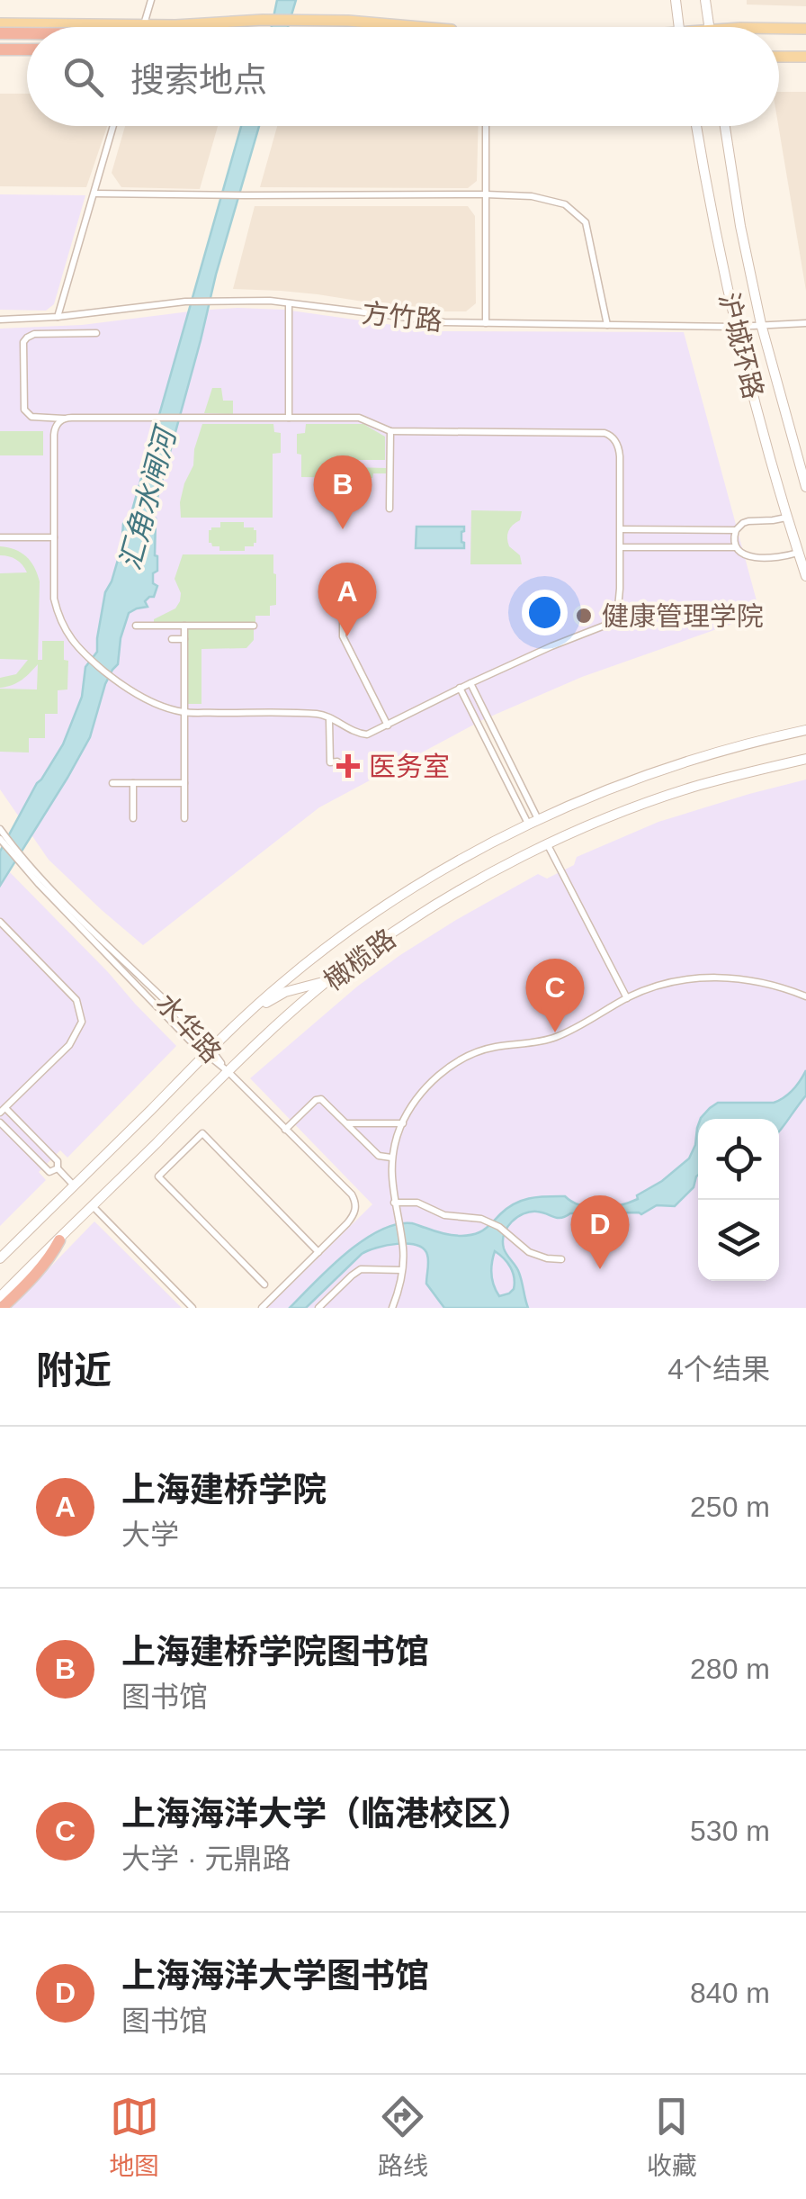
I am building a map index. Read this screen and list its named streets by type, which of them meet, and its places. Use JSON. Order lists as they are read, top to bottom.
{
  "streets": {
    "main road": ["沪城环路", "橄榄路"],
    "street": ["方竹路", "水华路"]
  },
  "crossings": [
    ["方竹路", "沪城环路"],
    ["橄榄路", "水华路"]
  ],
  "water": ["汇角水闸河"],
  "places": {
    "other": ["健康管理学院"],
    "health": ["医务室"]
  },
  "page": {
    "search": "搜索地点",
    "pins": [
      "B",
      "A",
      "C",
      "D"
    ],
    "heading": ["附近", "4个结果"],
    "list": [
      {
        "mark": "A",
        "name": "上海建桥学院",
        "note": "大学",
        "value": "250 m"
      },
      {
        "mark": "B",
        "name": "上海建桥学院图书馆",
        "note": "图书馆",
        "value": "280 m"
      },
      {
        "mark": "C",
        "name": "上海海洋大学（临港校区）",
        "note": "大学 · 元鼎路",
        "value": "530 m"
      },
      {
        "mark": "D",
        "name": "上海海洋大学图书馆",
        "note": "图书馆",
        "value": "840 m"
      }
    ],
    "nav": ["地图", "路线", "收藏"]
  }
}
